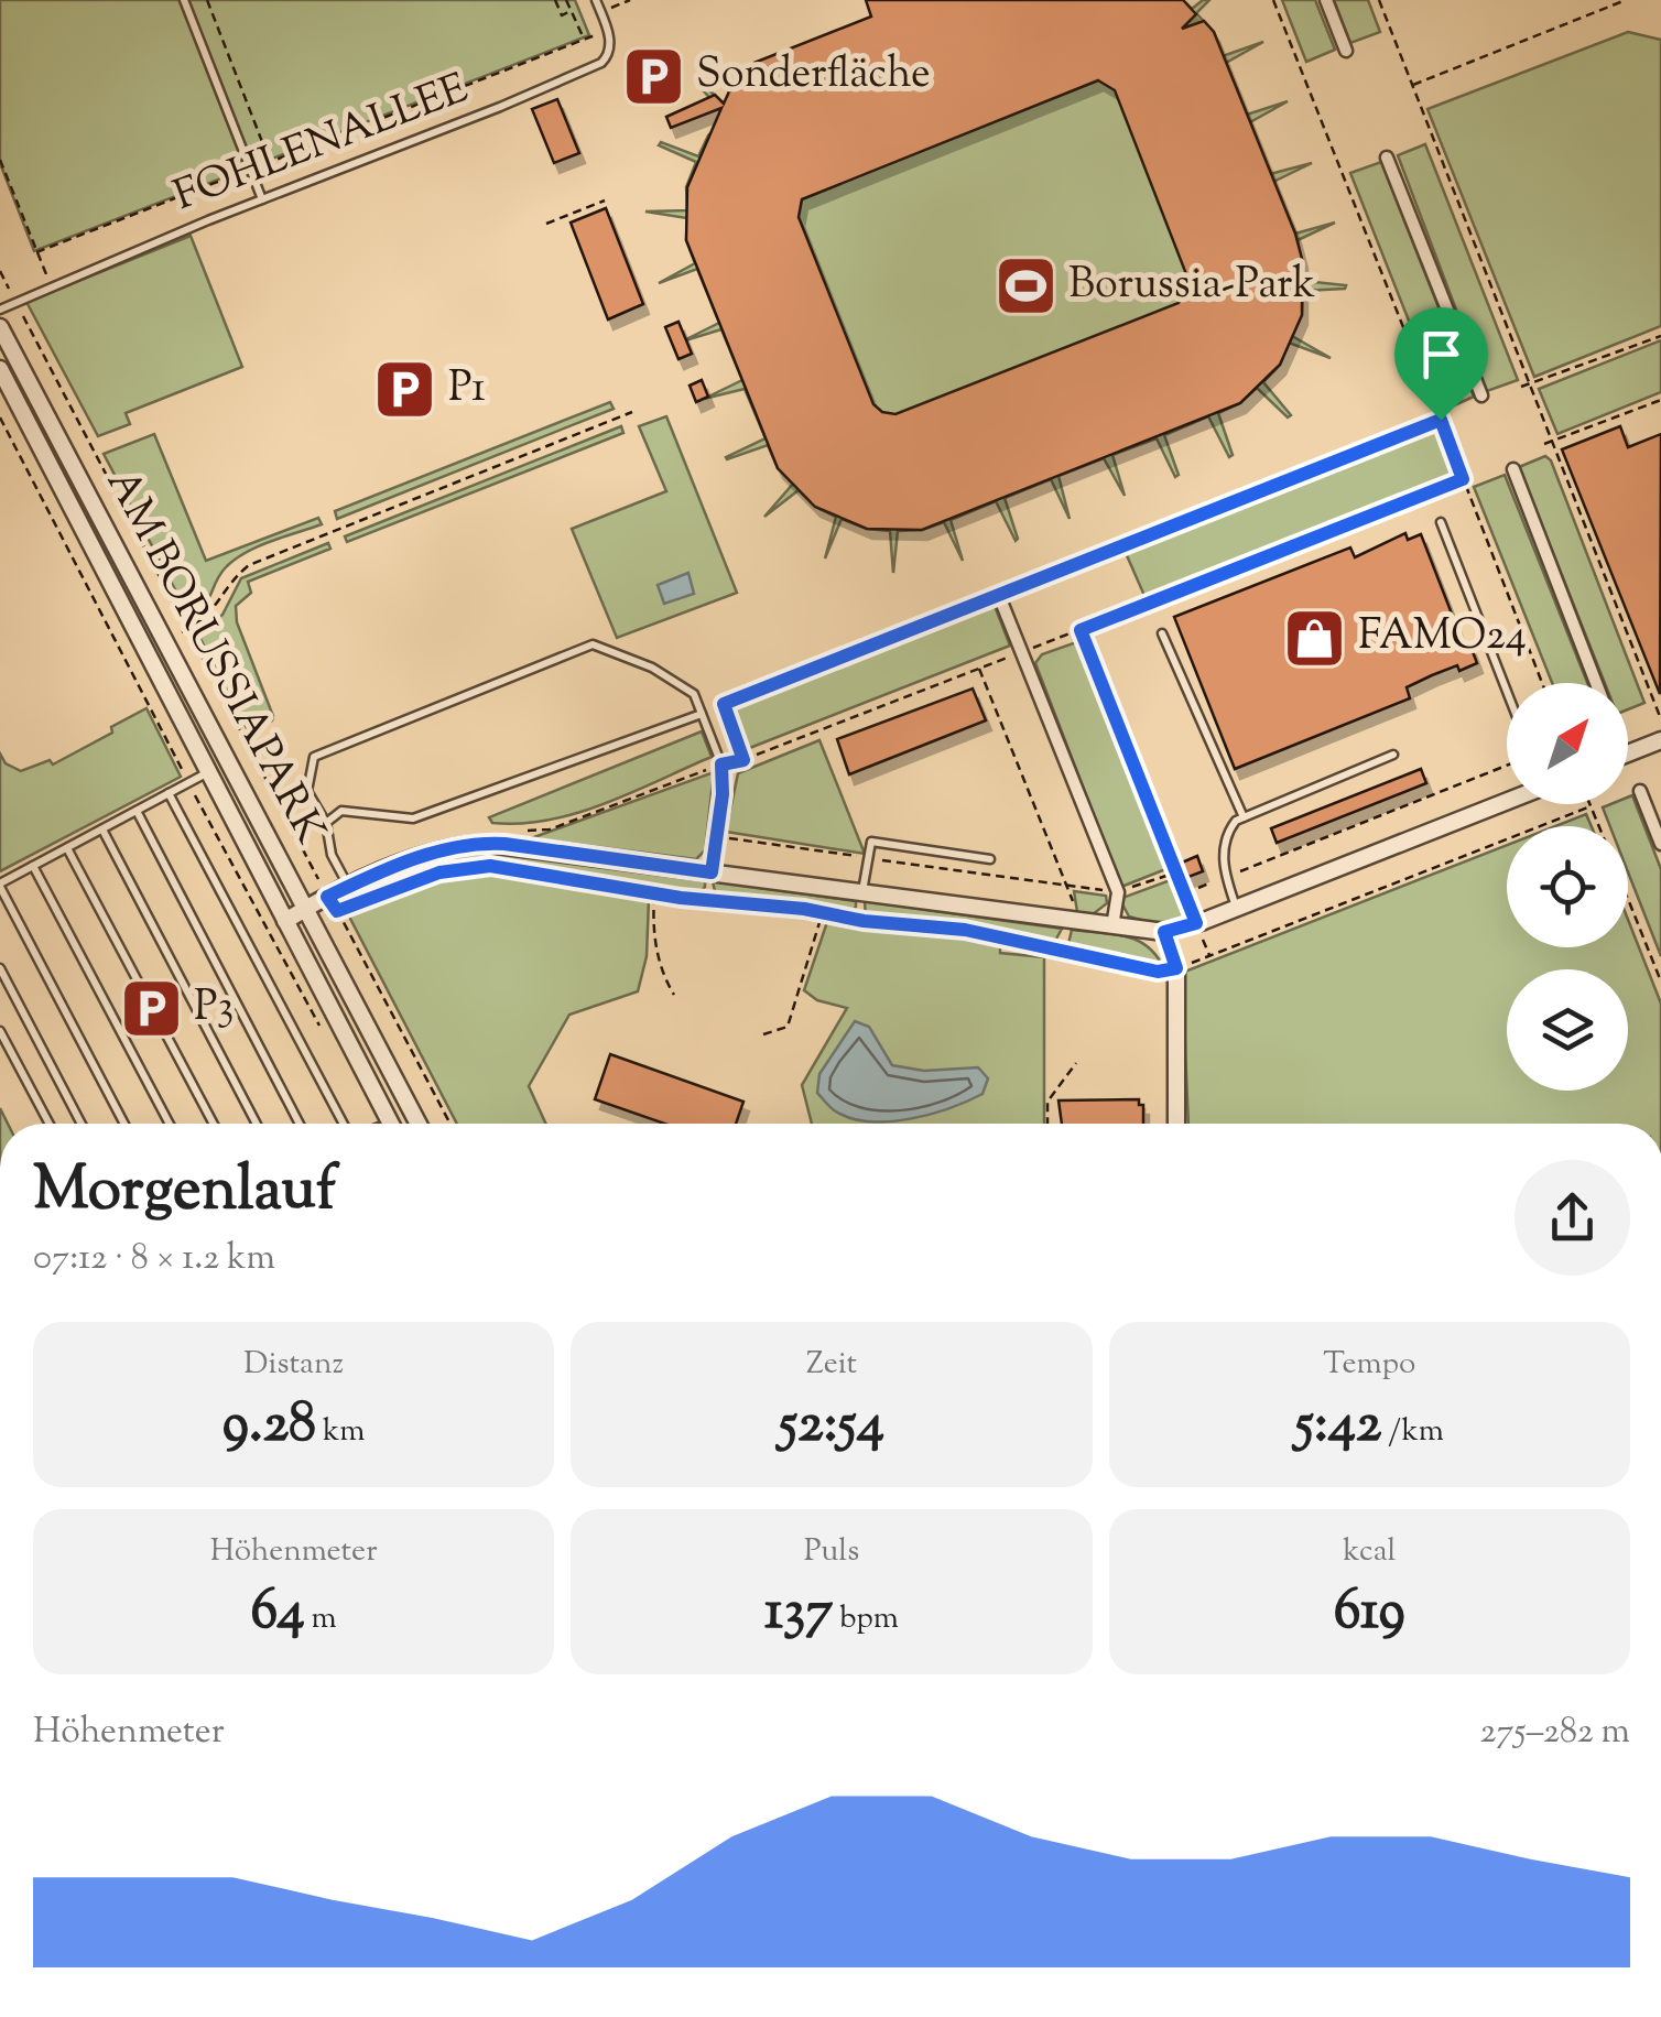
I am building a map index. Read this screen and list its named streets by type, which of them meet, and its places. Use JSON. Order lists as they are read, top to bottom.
{
  "streets": {
    "street": ["AM BORUSSIAPARK"],
    "lane": ["FOHLENALLEE"]
  },
  "places": {
    "parking": ["Sonderfläche", "P1", "P3"],
    "sports": ["Borussia-Park"],
    "shop": ["FAMO24"]
  },
  "north": "top right",
  "page": {
    "heading": ["Morgenlauf", "07:12 · 8 × 1.2 km"],
    "stats": [
      ["Distanz", "9.28 km"],
      ["Zeit", "52:54"],
      ["Tempo", "5:42 /km"],
      ["Höhenmeter", "64 m"],
      ["Puls", "137 bpm"],
      ["kcal", "619"]
    ],
    "chart": ["Höhenmeter", "275–282 m"]
  }
}
